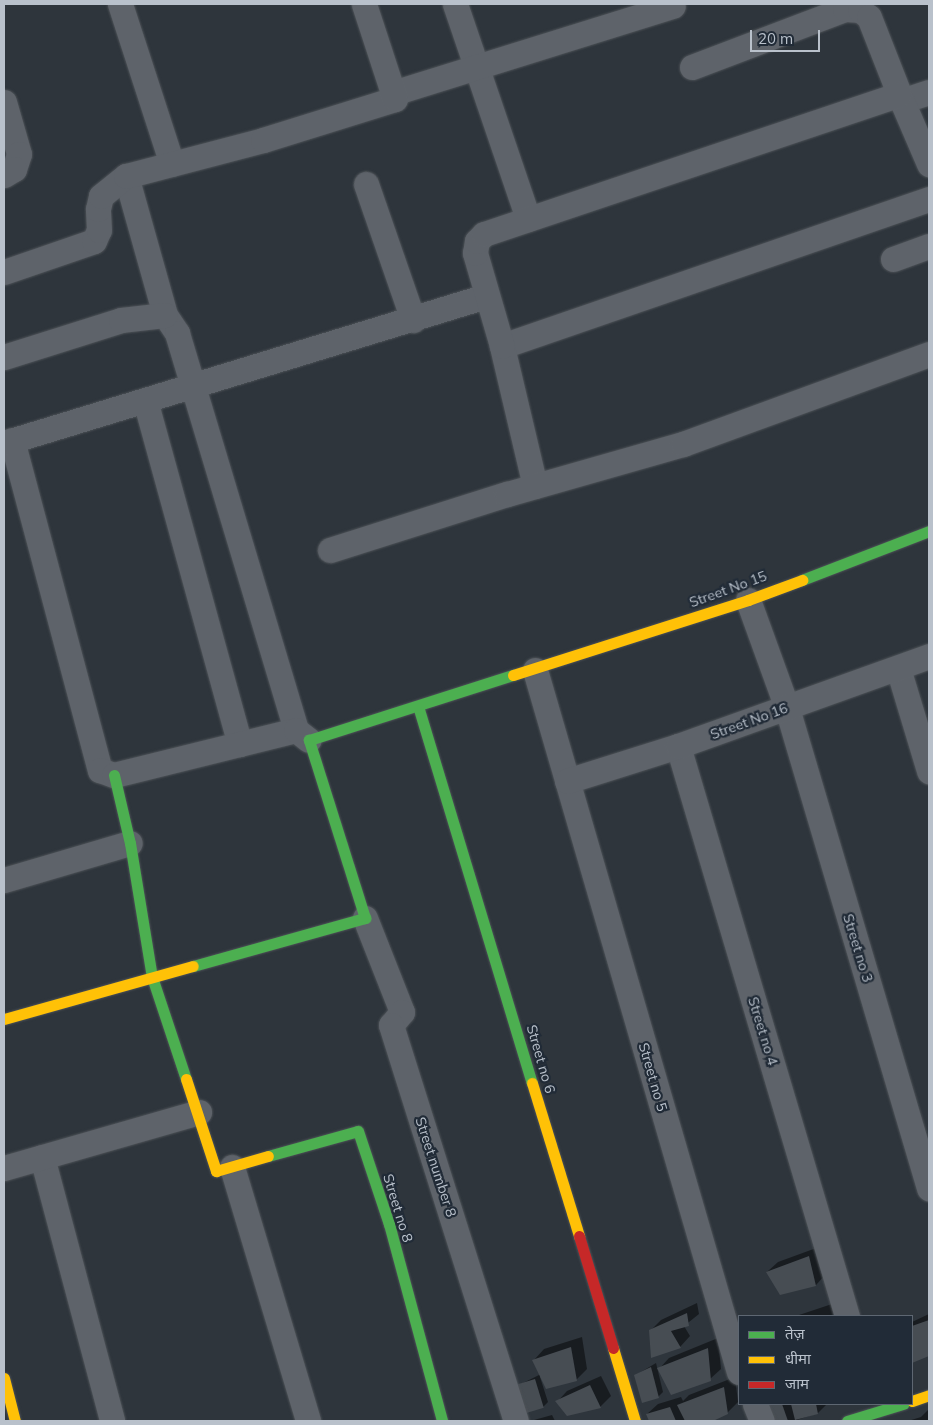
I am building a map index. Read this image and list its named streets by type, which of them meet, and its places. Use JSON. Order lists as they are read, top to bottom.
{
  "streets": {
    "street": [
      "Street No 15",
      "Street No 16",
      "Street no 3",
      "Street no 4",
      "Street no 6",
      "Street no 5",
      "Street number 8",
      "Street no 8"
    ]
  },
  "crossings": [
    ["Street No 15", "Street no 3"],
    ["Street No 15", "Street no 6"],
    ["Street No 15", "Street no 5"],
    ["Street No 16", "Street no 3"],
    ["Street No 16", "Street no 4"],
    ["Street No 16", "Street no 5"]
  ],
  "legend": ["तेज़", "धीमा", "जाम"],
  "scale_bar": "20 m"
}
